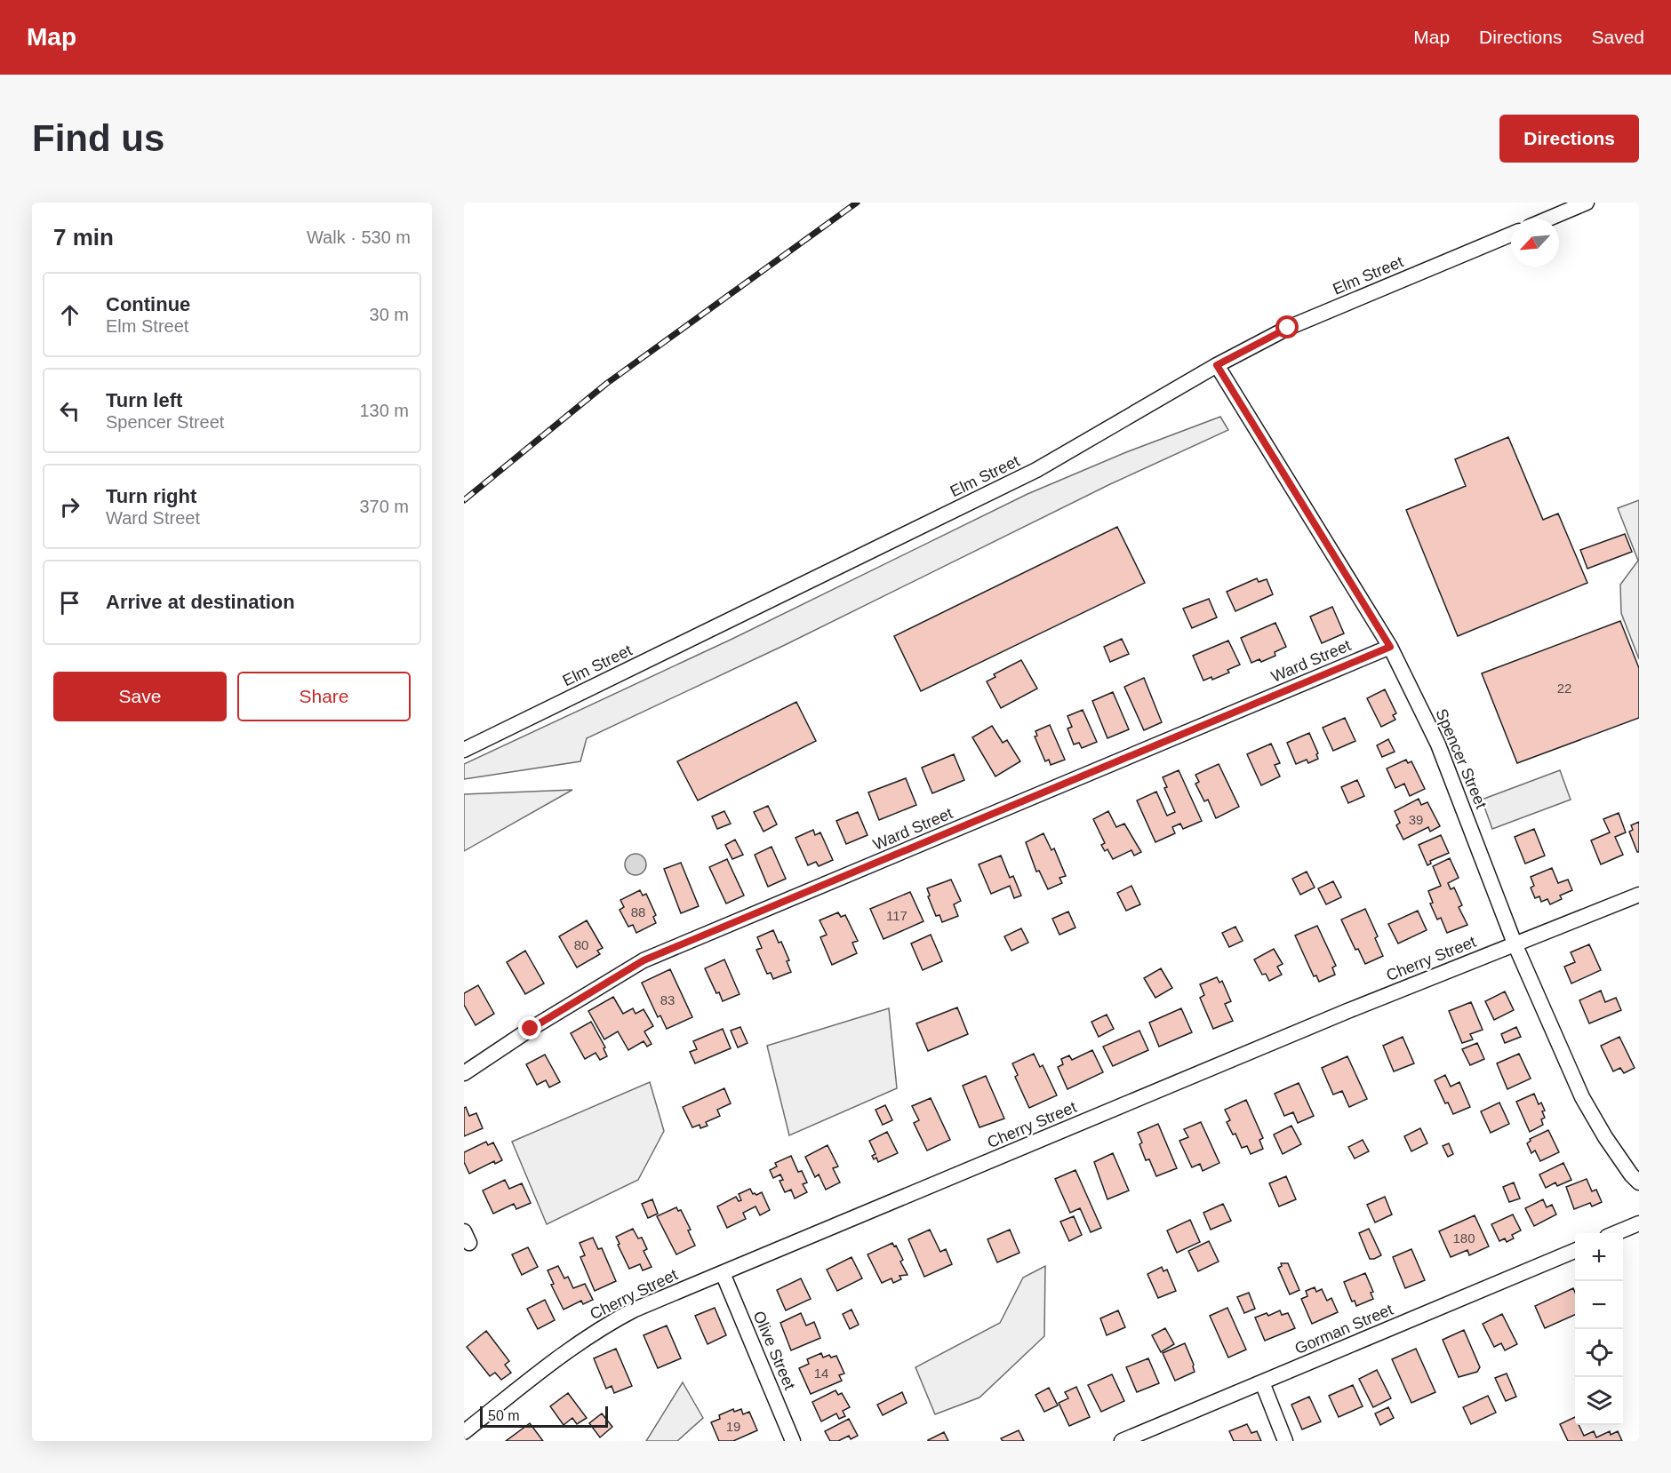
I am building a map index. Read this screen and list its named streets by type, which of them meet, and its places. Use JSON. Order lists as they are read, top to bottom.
{
  "streets": {
    "street": [
      "Elm Street",
      "Ward Street",
      "Spencer Street",
      "Cherry Street",
      "Gorman Street",
      "Olive Street"
    ]
  },
  "crossings": [
    ["Elm Street", "Spencer Street"],
    ["Ward Street", "Spencer Street"],
    ["Spencer Street", "Cherry Street"],
    ["Cherry Street", "Olive Street"]
  ],
  "house_numbers": [
    "22",
    "39",
    "88",
    "117",
    "80",
    "83",
    "180",
    "14",
    "19"
  ],
  "scale_bar": "50 m",
  "north": "bottom left",
  "page": {
    "header": "Map",
    "nav": ["Map", "Directions", "Saved"],
    "buttons": [
      "Directions",
      ["Save", "Share"]
    ],
    "title": "Find us",
    "heading": ["7 min", "Walk · 530 m"],
    "list": [
      ["Continue", "Elm Street", "30 m"],
      ["Turn left", "Spencer Street", "130 m"],
      ["Turn right", "Ward Street", "370 m"],
      "Arrive at destination"
    ],
    "map_buttons": ["+", "−"],
    "scale": "50 m"
  }
}
